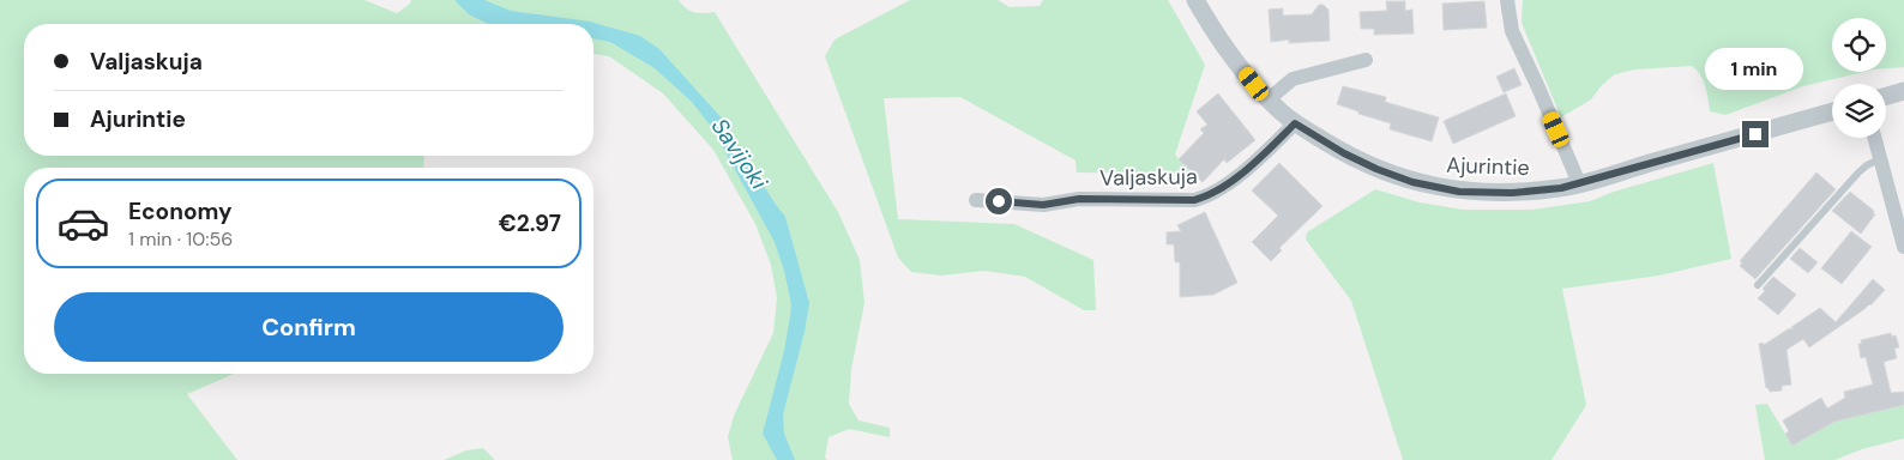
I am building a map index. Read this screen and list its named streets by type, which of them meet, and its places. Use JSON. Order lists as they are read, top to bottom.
{
  "streets": {
    "street": ["Ajurintie", "Valjaskuja"]
  },
  "crossings": [
    ["Ajurintie", "Valjaskuja"]
  ],
  "water": ["Savijoki"],
  "page": {
    "banner": ["Valjaskuja", "Ajurintie"],
    "bubble": "1 min",
    "list": [
      {
        "name": "Economy",
        "note": "1 min · 10:56",
        "value": "€2.97"
      }
    ],
    "buttons": "Confirm"
  }
}
